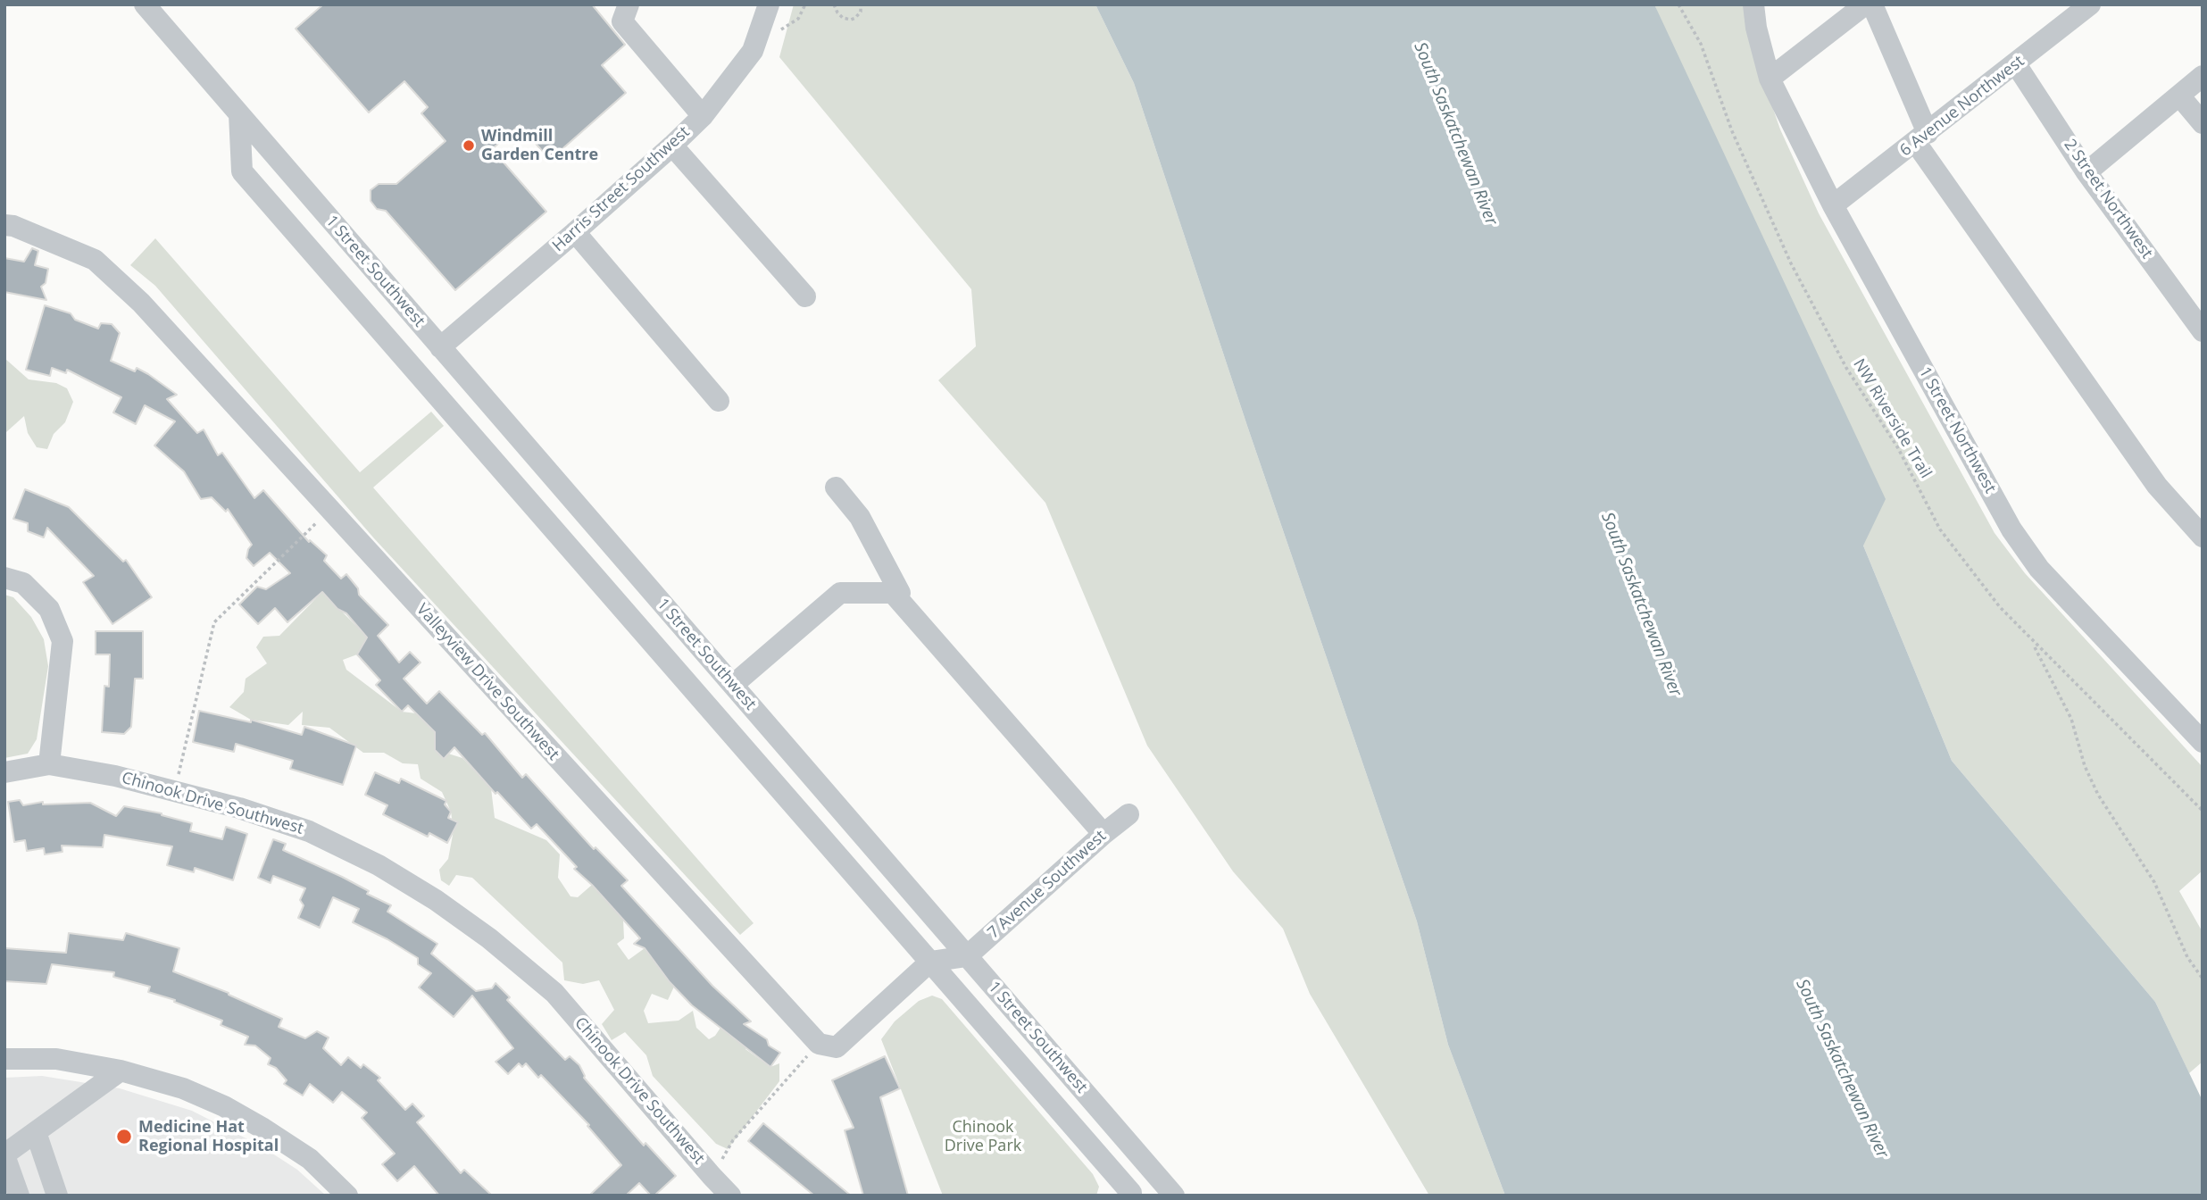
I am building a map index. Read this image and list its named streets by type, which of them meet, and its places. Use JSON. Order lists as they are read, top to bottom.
{
  "streets": {
    "street": [
      "6 Avenue Northwest",
      "Harris Street Southwest",
      "2 Street Northwest",
      "1 Street Southwest",
      "1 Street Northwest",
      "Valleyview Drive Southwest",
      "Chinook Drive Southwest",
      "7 Avenue Southwest"
    ],
    "path": ["NW Riverside Trail"]
  },
  "crossings": [
    ["6 Avenue Northwest", "2 Street Northwest"],
    ["6 Avenue Northwest", "1 Street Northwest"],
    ["Harris Street Southwest", "1 Street Southwest"],
    ["1 Street Southwest", "7 Avenue Southwest"]
  ],
  "water": ["South Saskatchewan River"],
  "parks": ["Chinook Drive Park"],
  "places": ["Windmill Garden Centre", "Medicine Hat Regional Hospital"]
}
